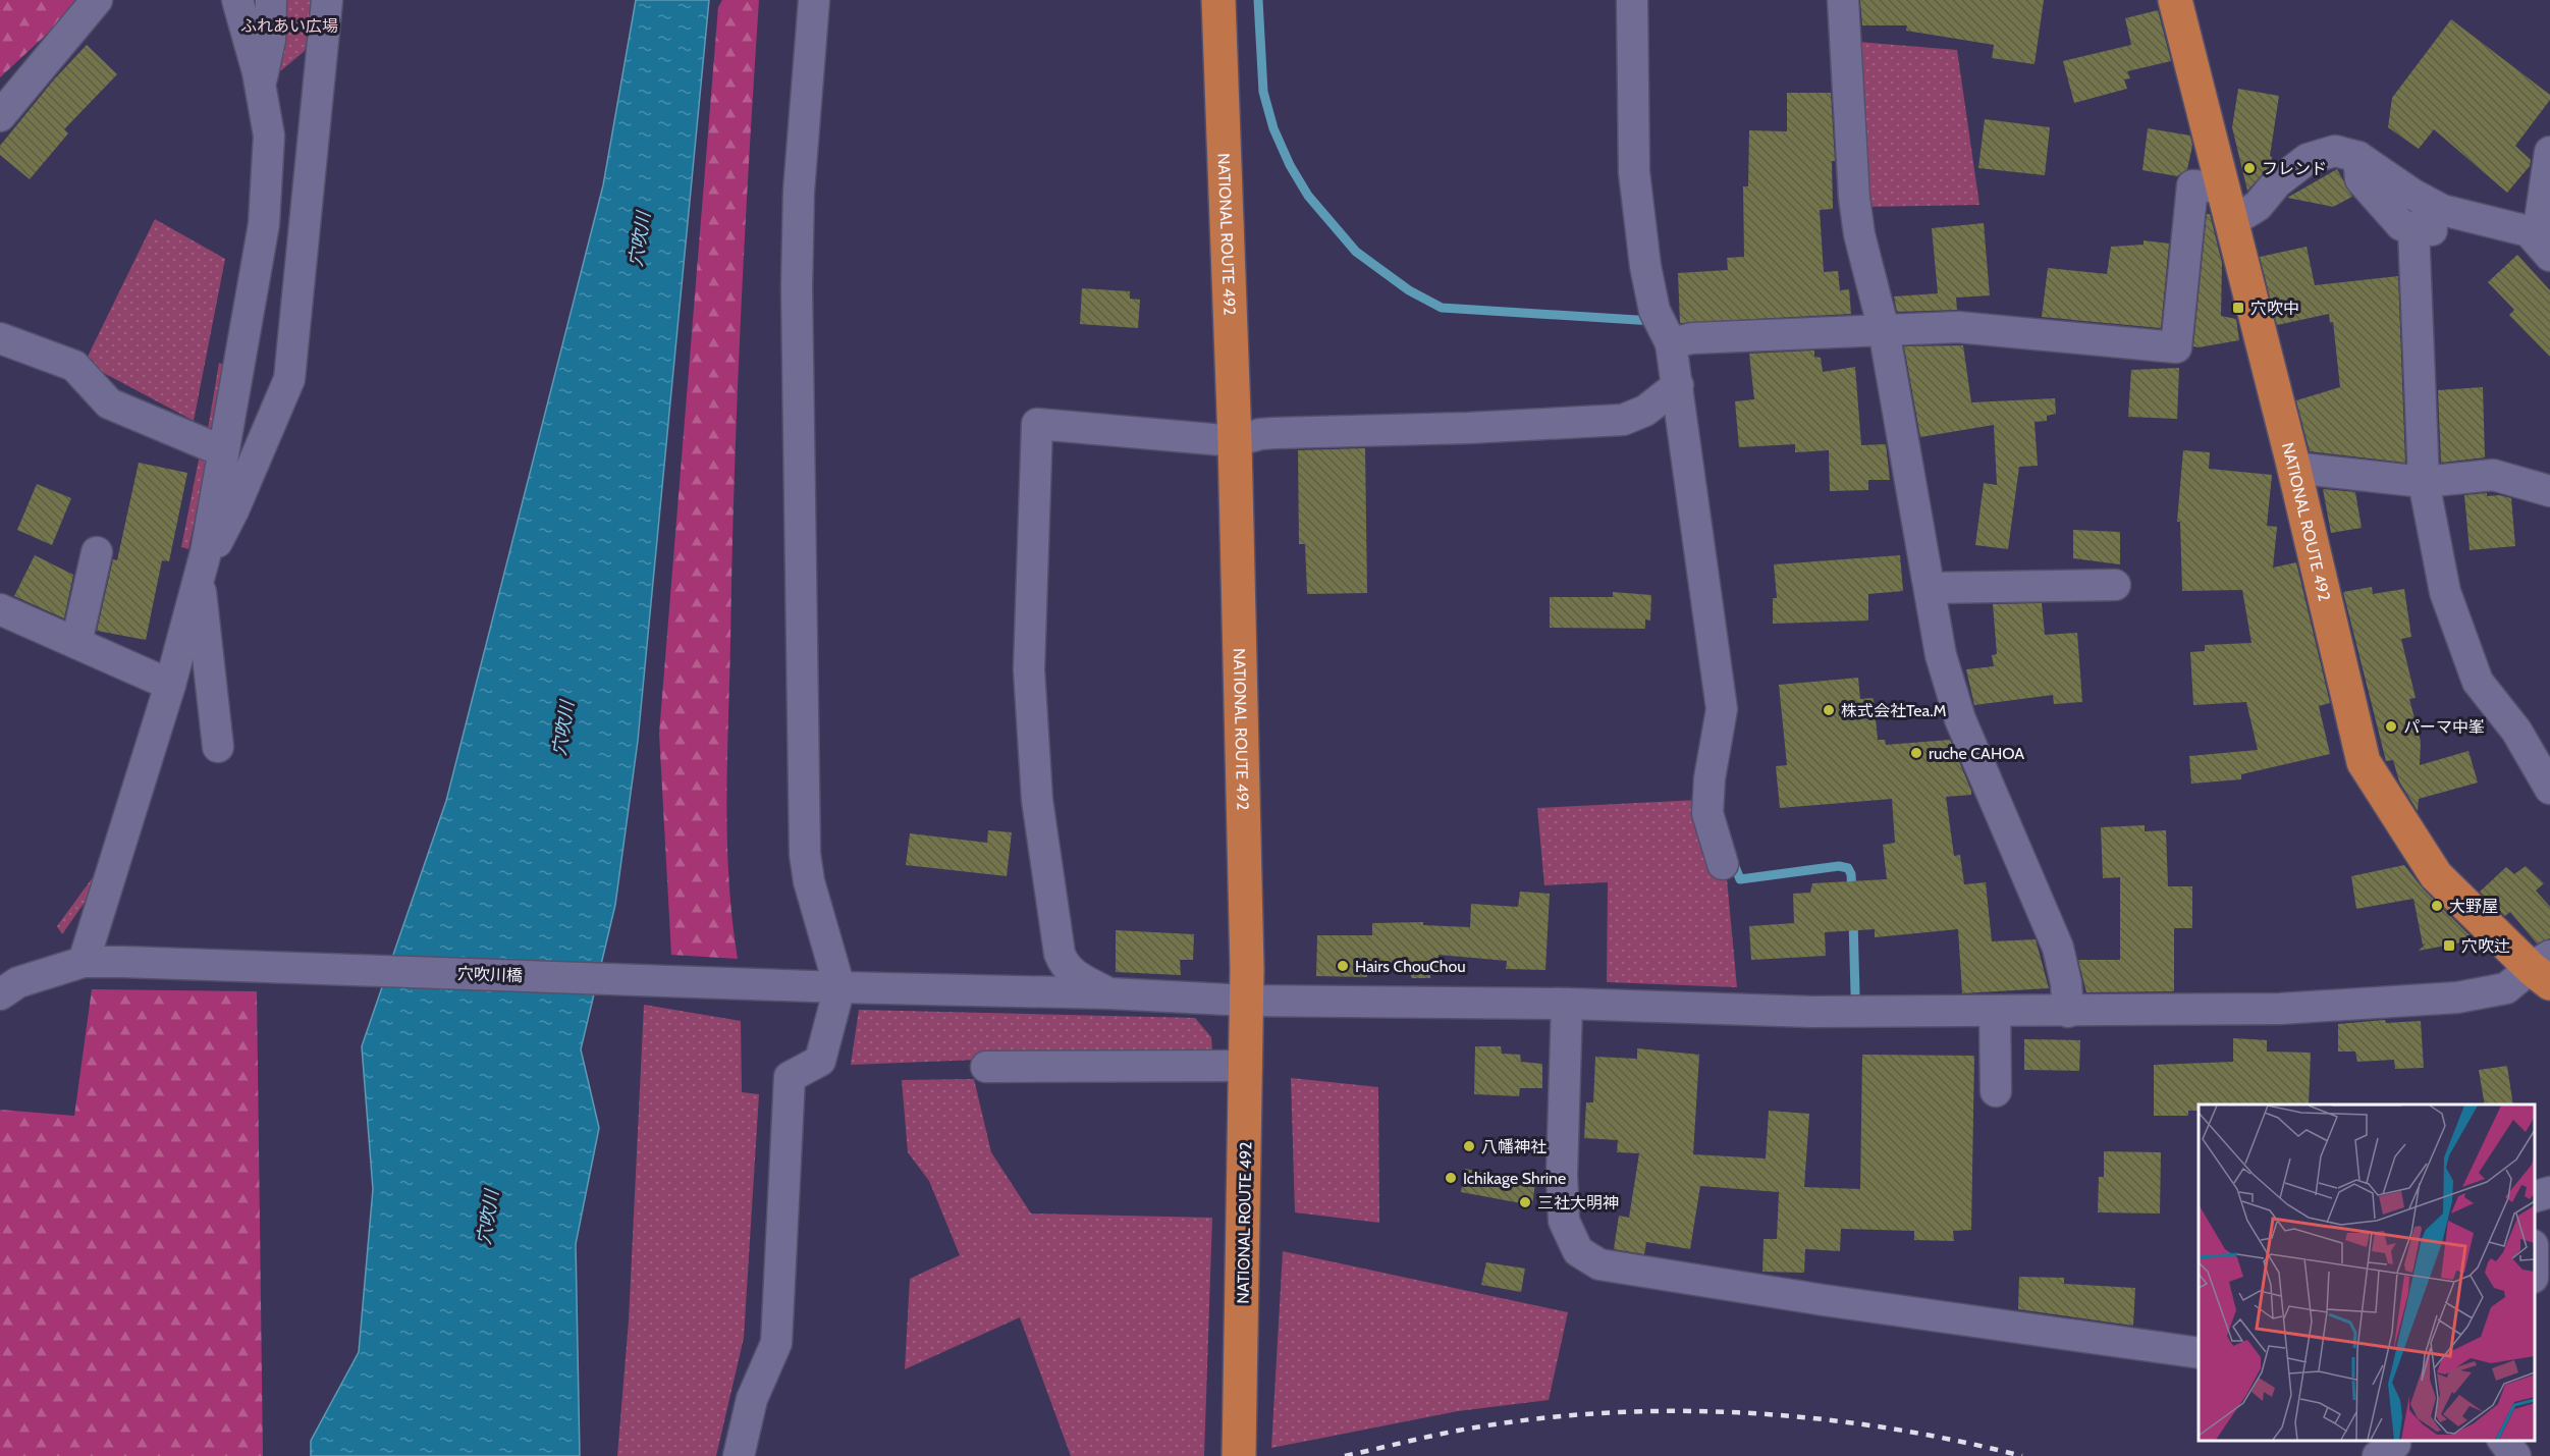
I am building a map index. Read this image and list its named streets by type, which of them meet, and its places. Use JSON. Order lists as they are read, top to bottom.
{
  "streets": {
    "highway": ["NATIONAL ROUTE 492"],
    "street": ["穴吹川橋"]
  },
  "crossings": [
    ["NATIONAL ROUTE 492", "穴吹川橋"]
  ],
  "water": ["穴吹川"],
  "parks": ["ふれあい広場"],
  "places": {
    "other": [
      "フレンド",
      "株式会社Tea.M",
      "パーマ中峯",
      "ruche CAHOA",
      "大野屋",
      "Hairs ChouChou",
      "八幡神社",
      "Ichikage Shrine",
      "三社大明神"
    ],
    "transit": ["穴吹中", "穴吹辻"]
  }
}
